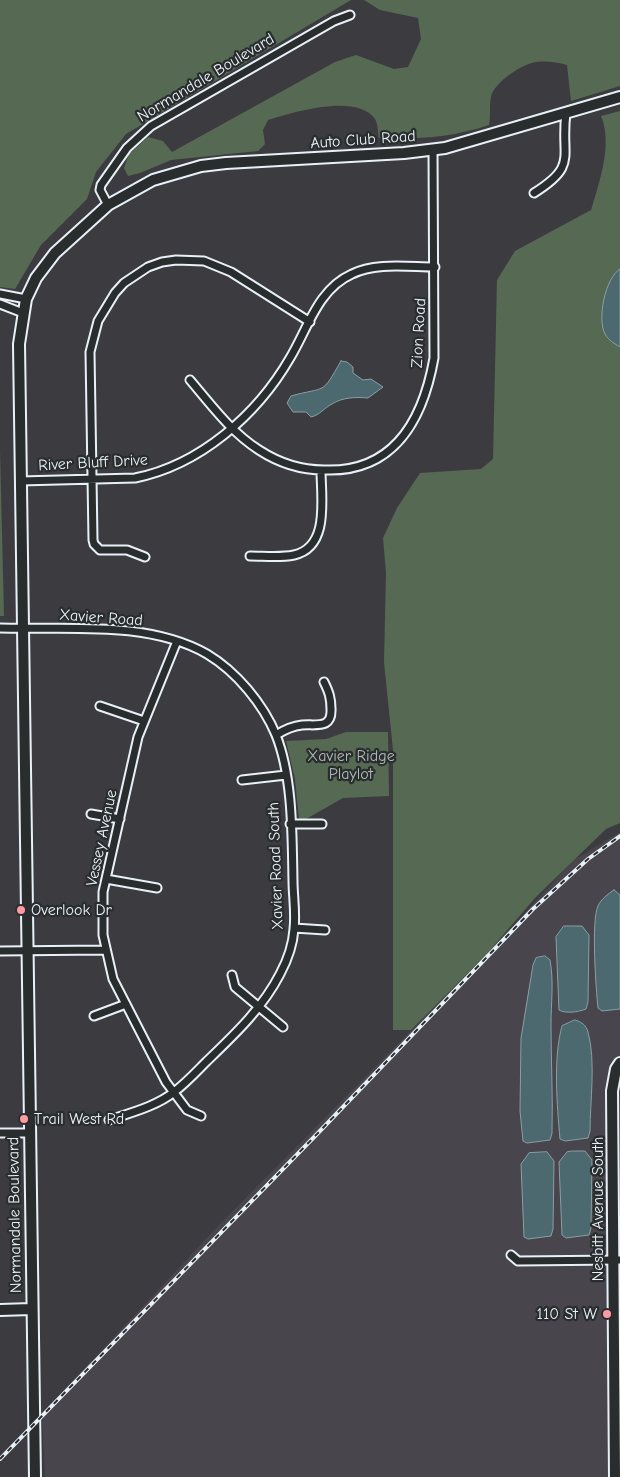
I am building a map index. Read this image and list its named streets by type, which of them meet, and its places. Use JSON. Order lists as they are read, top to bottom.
{
  "streets": {
    "street": [
      "Normandale Boulevard",
      "Auto Club Road",
      "Zion Road",
      "River Bluff Drive",
      "Xavier Road",
      "Vessey Avenue",
      "Xavier Road South",
      "Nesbitt Avenue South"
    ]
  },
  "crossings": [
    ["Normandale Boulevard", "Auto Club Road"],
    ["Normandale Boulevard", "River Bluff Drive"],
    ["Normandale Boulevard", "Xavier Road"],
    ["Auto Club Road", "Zion Road"],
    ["Zion Road", "River Bluff Drive"],
    ["Xavier Road", "Vessey Avenue"],
    ["Xavier Road", "Xavier Road South"],
    ["Vessey Avenue", "Xavier Road South"]
  ],
  "parks": ["Xavier Ridge Playlot"],
  "places": ["Overlook Dr", "Trail West Rd", "110 St W"]
}
